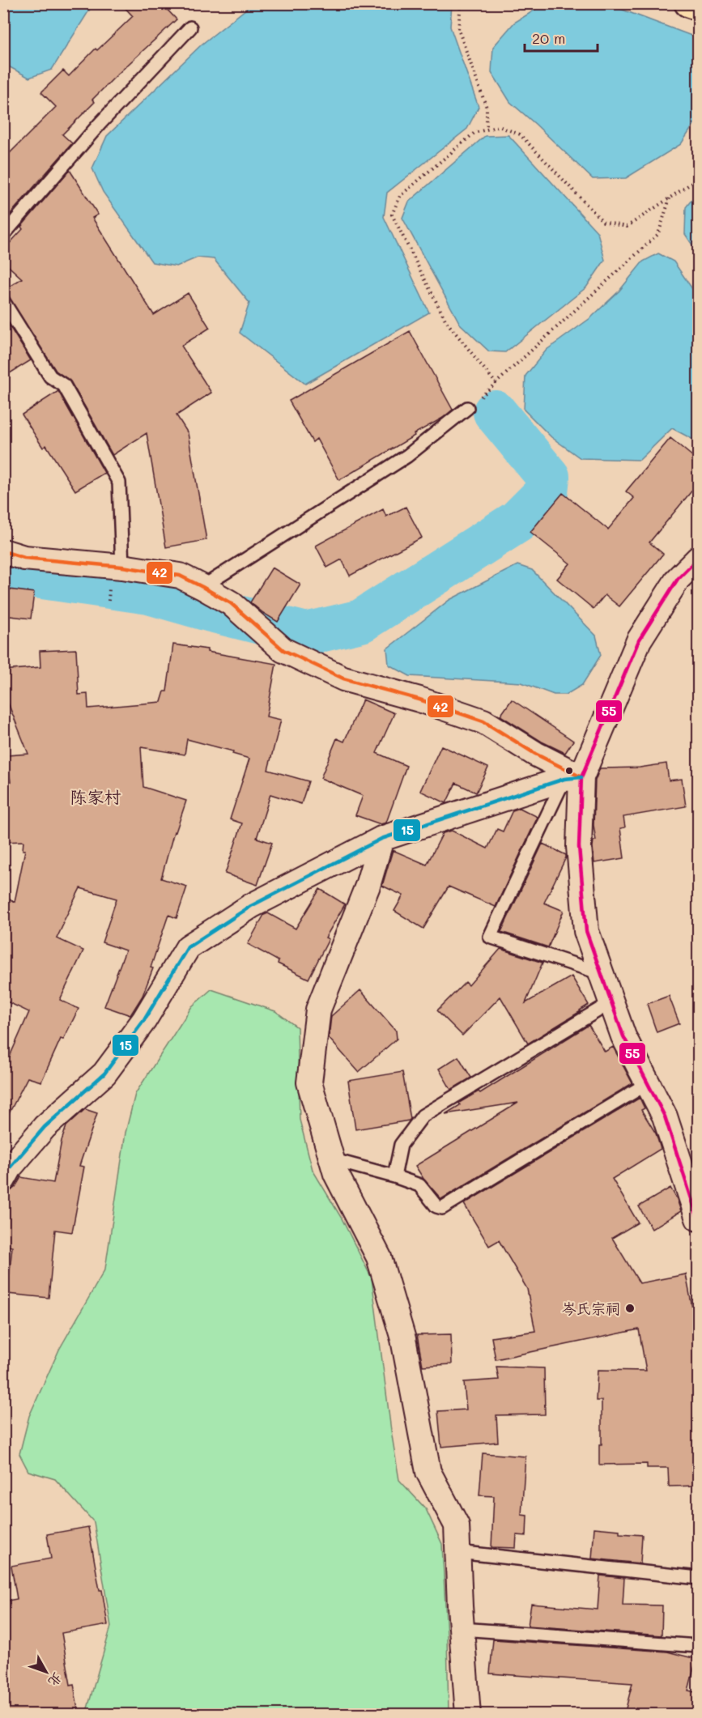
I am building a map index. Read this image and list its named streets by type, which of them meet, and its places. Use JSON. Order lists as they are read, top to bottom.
{
  "districts": ["陈家村"],
  "places": ["岑氏宗祠"],
  "lines": ["transit line 42", "transit line 55", "transit line 15"],
  "scale_bar": "20 m",
  "north": "bottom right"
}
